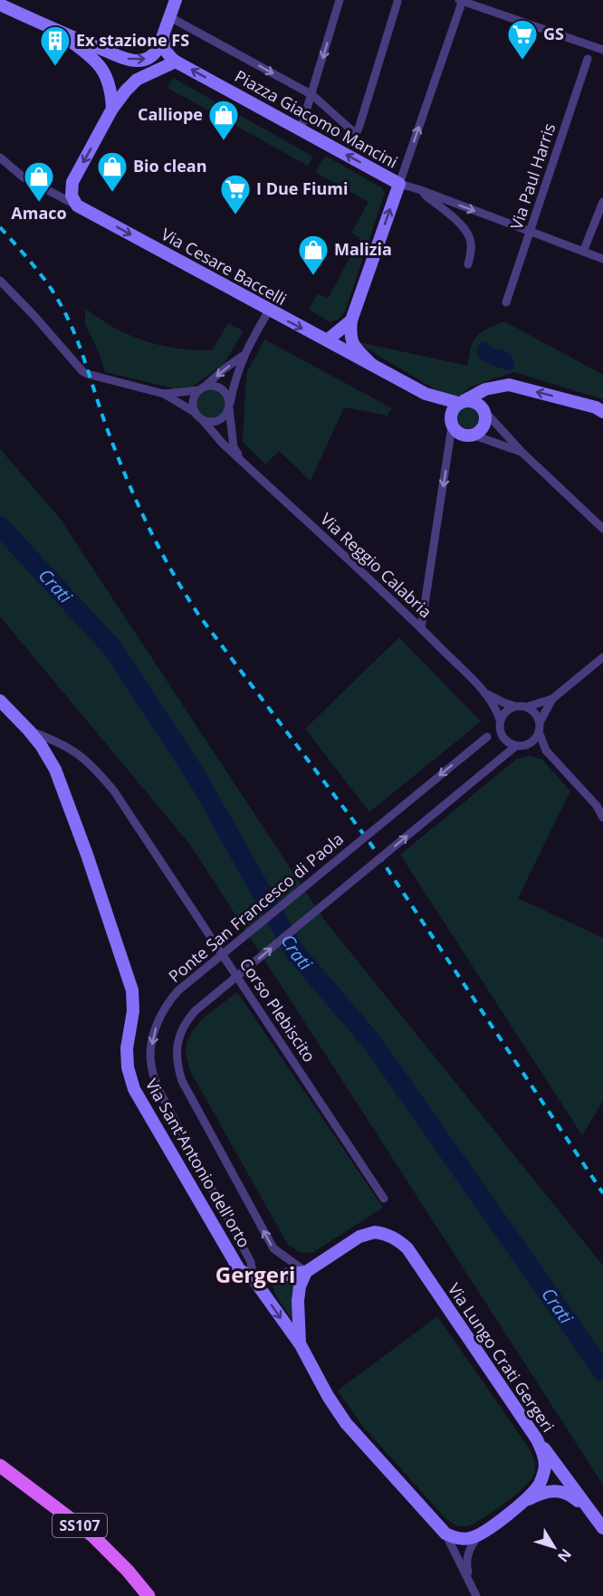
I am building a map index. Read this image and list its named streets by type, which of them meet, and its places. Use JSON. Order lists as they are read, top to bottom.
{
  "streets": {
    "main road": ["SS107"],
    "street": [
      "Piazza Giacomo Mancini",
      "Via Paul Harris",
      "Via Cesare Baccelli",
      "Via Reggio Calabria",
      "Ponte San Francesco di Paola",
      "Corso Plebiscito",
      "Via Sant'Antonio dell'orto",
      "Via Lungo Crati Gergeri"
    ]
  },
  "crossings": [
    ["Via Reggio Calabria", "Ponte San Francesco di Paola"],
    ["Ponte San Francesco di Paola", "Via Sant'Antonio dell'orto"],
    ["Ponte San Francesco di Paola", "Via Lungo Crati Gergeri"],
    ["Corso Plebiscito", "Via Sant'Antonio dell'orto"],
    ["Via Sant'Antonio dell'orto", "Via Lungo Crati Gergeri"]
  ],
  "one_way": ["Via Cesare Baccelli", "Ponte San Francesco di Paola"],
  "districts": ["Gergeri"],
  "water": ["Crati"],
  "places": {
    "supermarket": ["GS", "I Due Fiumi"],
    "building": ["Ex stazione FS"],
    "shop": [
      "Calliope",
      "Bio clean",
      "Amaco",
      "Malizia"
    ]
  },
  "north": "bottom right"
}
